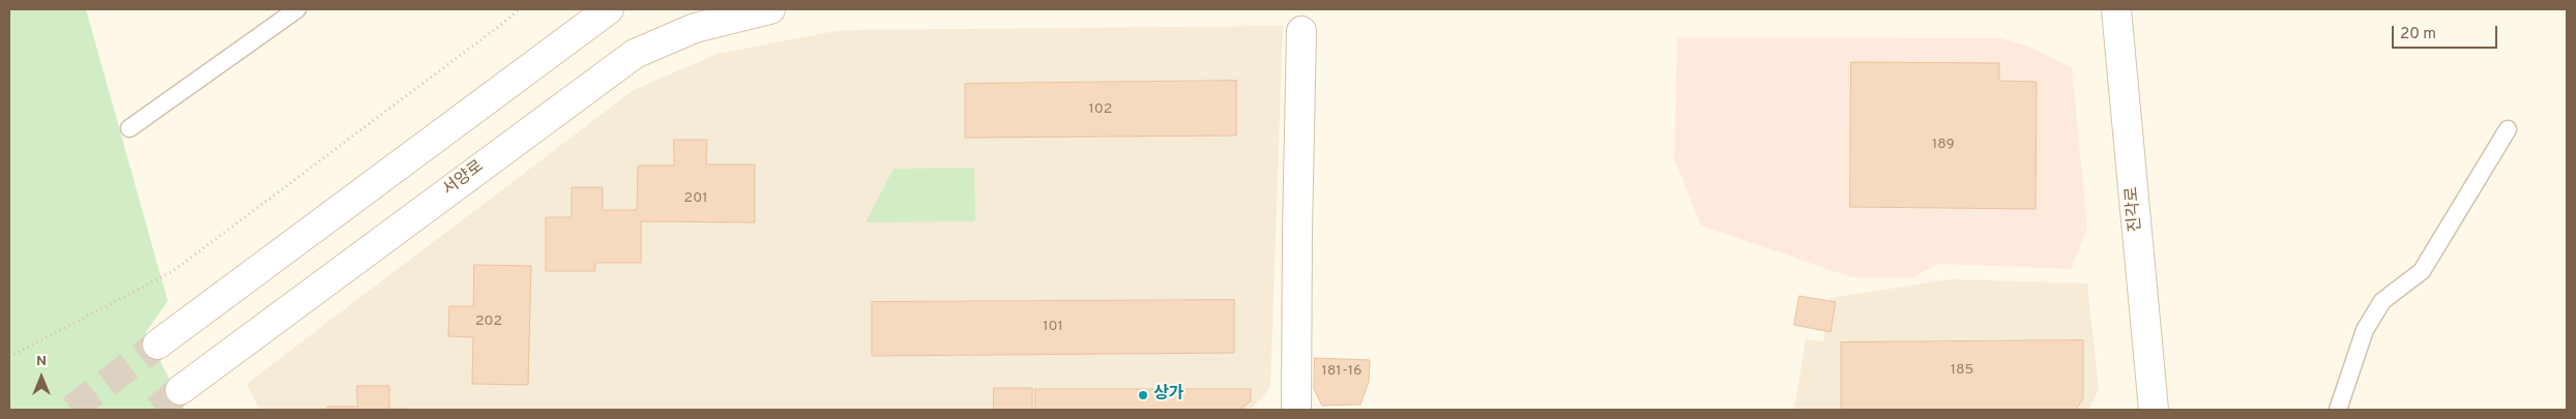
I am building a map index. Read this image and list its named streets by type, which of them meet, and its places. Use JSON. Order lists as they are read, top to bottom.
{
  "streets": {
    "main road": ["서양로", "진각로"]
  },
  "places": ["상가"],
  "house_numbers": [
    "102",
    "189",
    "201",
    "202",
    "101",
    "185",
    "181-16"
  ],
  "scale_bar": "20 m",
  "north": "top"
}
